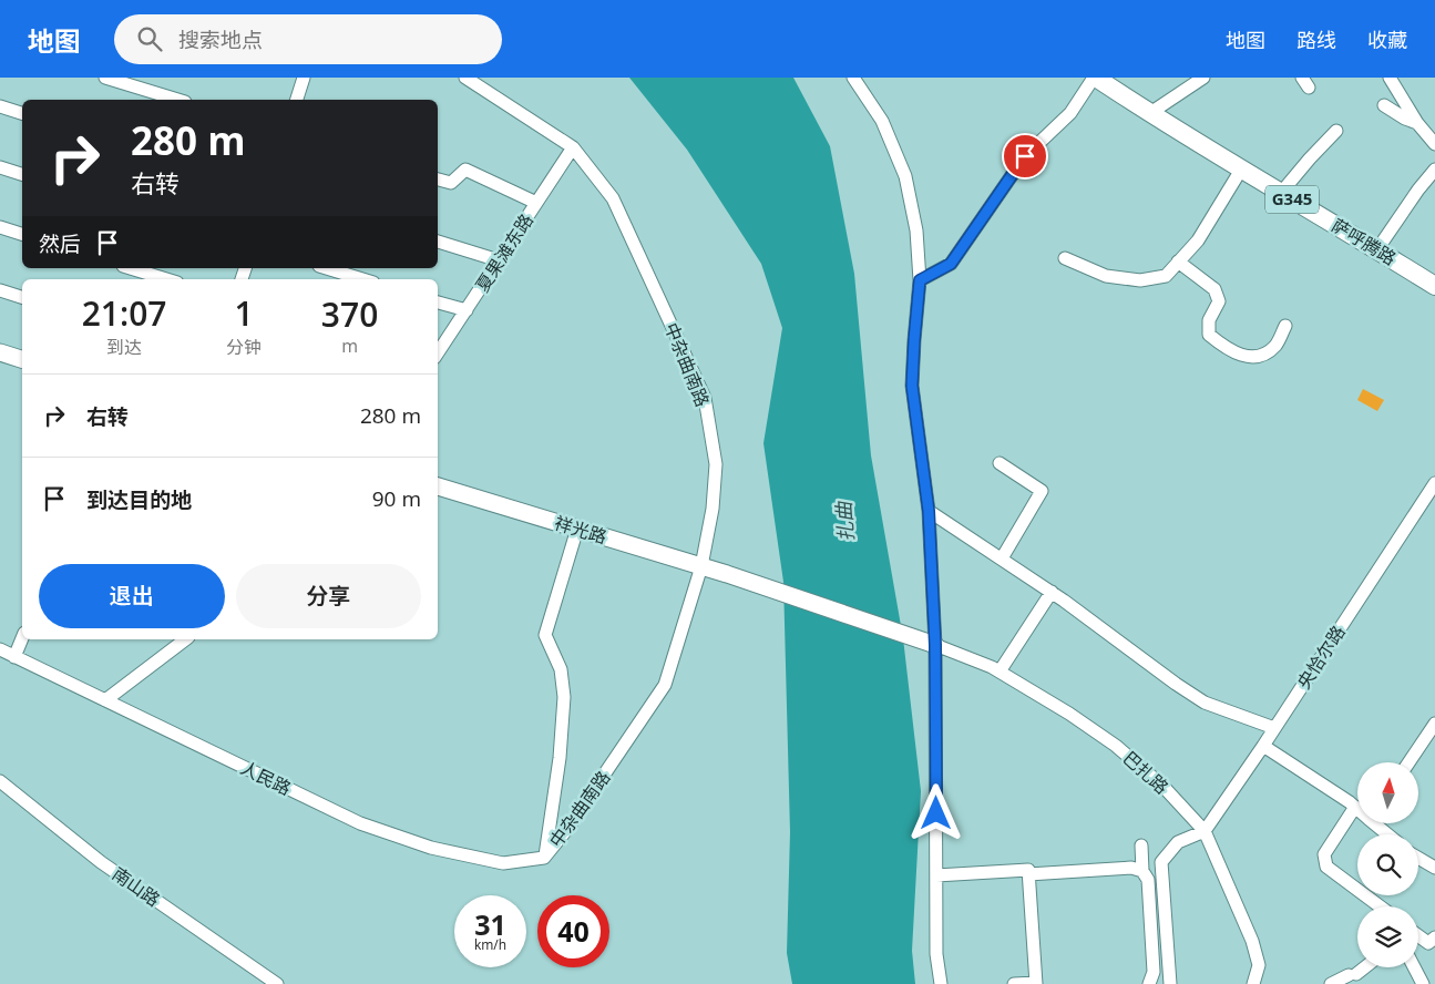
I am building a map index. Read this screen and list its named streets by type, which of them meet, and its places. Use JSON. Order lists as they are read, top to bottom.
{
  "streets": {
    "highway": ["G345", "萨呼腾路"],
    "main road": ["祥光路"],
    "street": [
      "夏果滩东路",
      "中杂曲南路",
      "央恰尔路",
      "巴扎路",
      "人民路",
      "南山路"
    ]
  },
  "crossings": [
    ["G345", "萨呼腾路"],
    ["夏果滩东路", "中杂曲南路"],
    ["中杂曲南路", "祥光路"],
    ["中杂曲南路", "人民路"],
    ["祥光路", "巴扎路"],
    ["央恰尔路", "巴扎路"]
  ],
  "water": ["扎曲"],
  "north": "top",
  "page": {
    "header": "地图",
    "search": "搜索地点",
    "nav": ["地图", "路线", "收藏"],
    "turn": ["280 m", "右转"],
    "then": "然后",
    "eta": [
      "21:07",
      "到达",
      "1",
      "分钟",
      "370",
      "m"
    ],
    "list": [
      {
        "name": "右转",
        "value": "280 m"
      },
      {
        "name": "到达目的地",
        "value": "90 m"
      }
    ],
    "buttons": ["退出", "分享"],
    "speed": "31 km/h",
    "limit": "40"
  }
}
